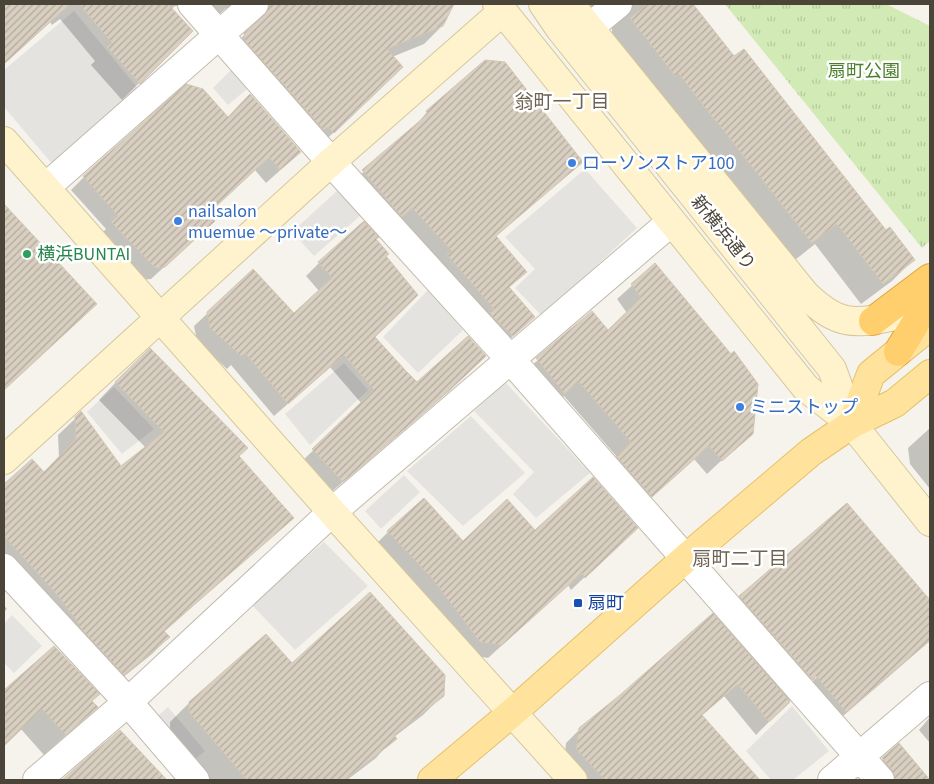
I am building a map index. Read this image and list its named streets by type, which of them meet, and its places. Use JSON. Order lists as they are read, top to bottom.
{
  "streets": {
    "street": ["新横浜通り"]
  },
  "districts": ["翁町一丁目", "扇町二丁目"],
  "parks": ["扇町公園"],
  "places": {
    "other": [
      "ローソンストア100",
      "nailsalon muemue ～private～",
      "横浜BUNTAI",
      "ミニストップ"
    ],
    "transit": ["扇町"]
  }
}
